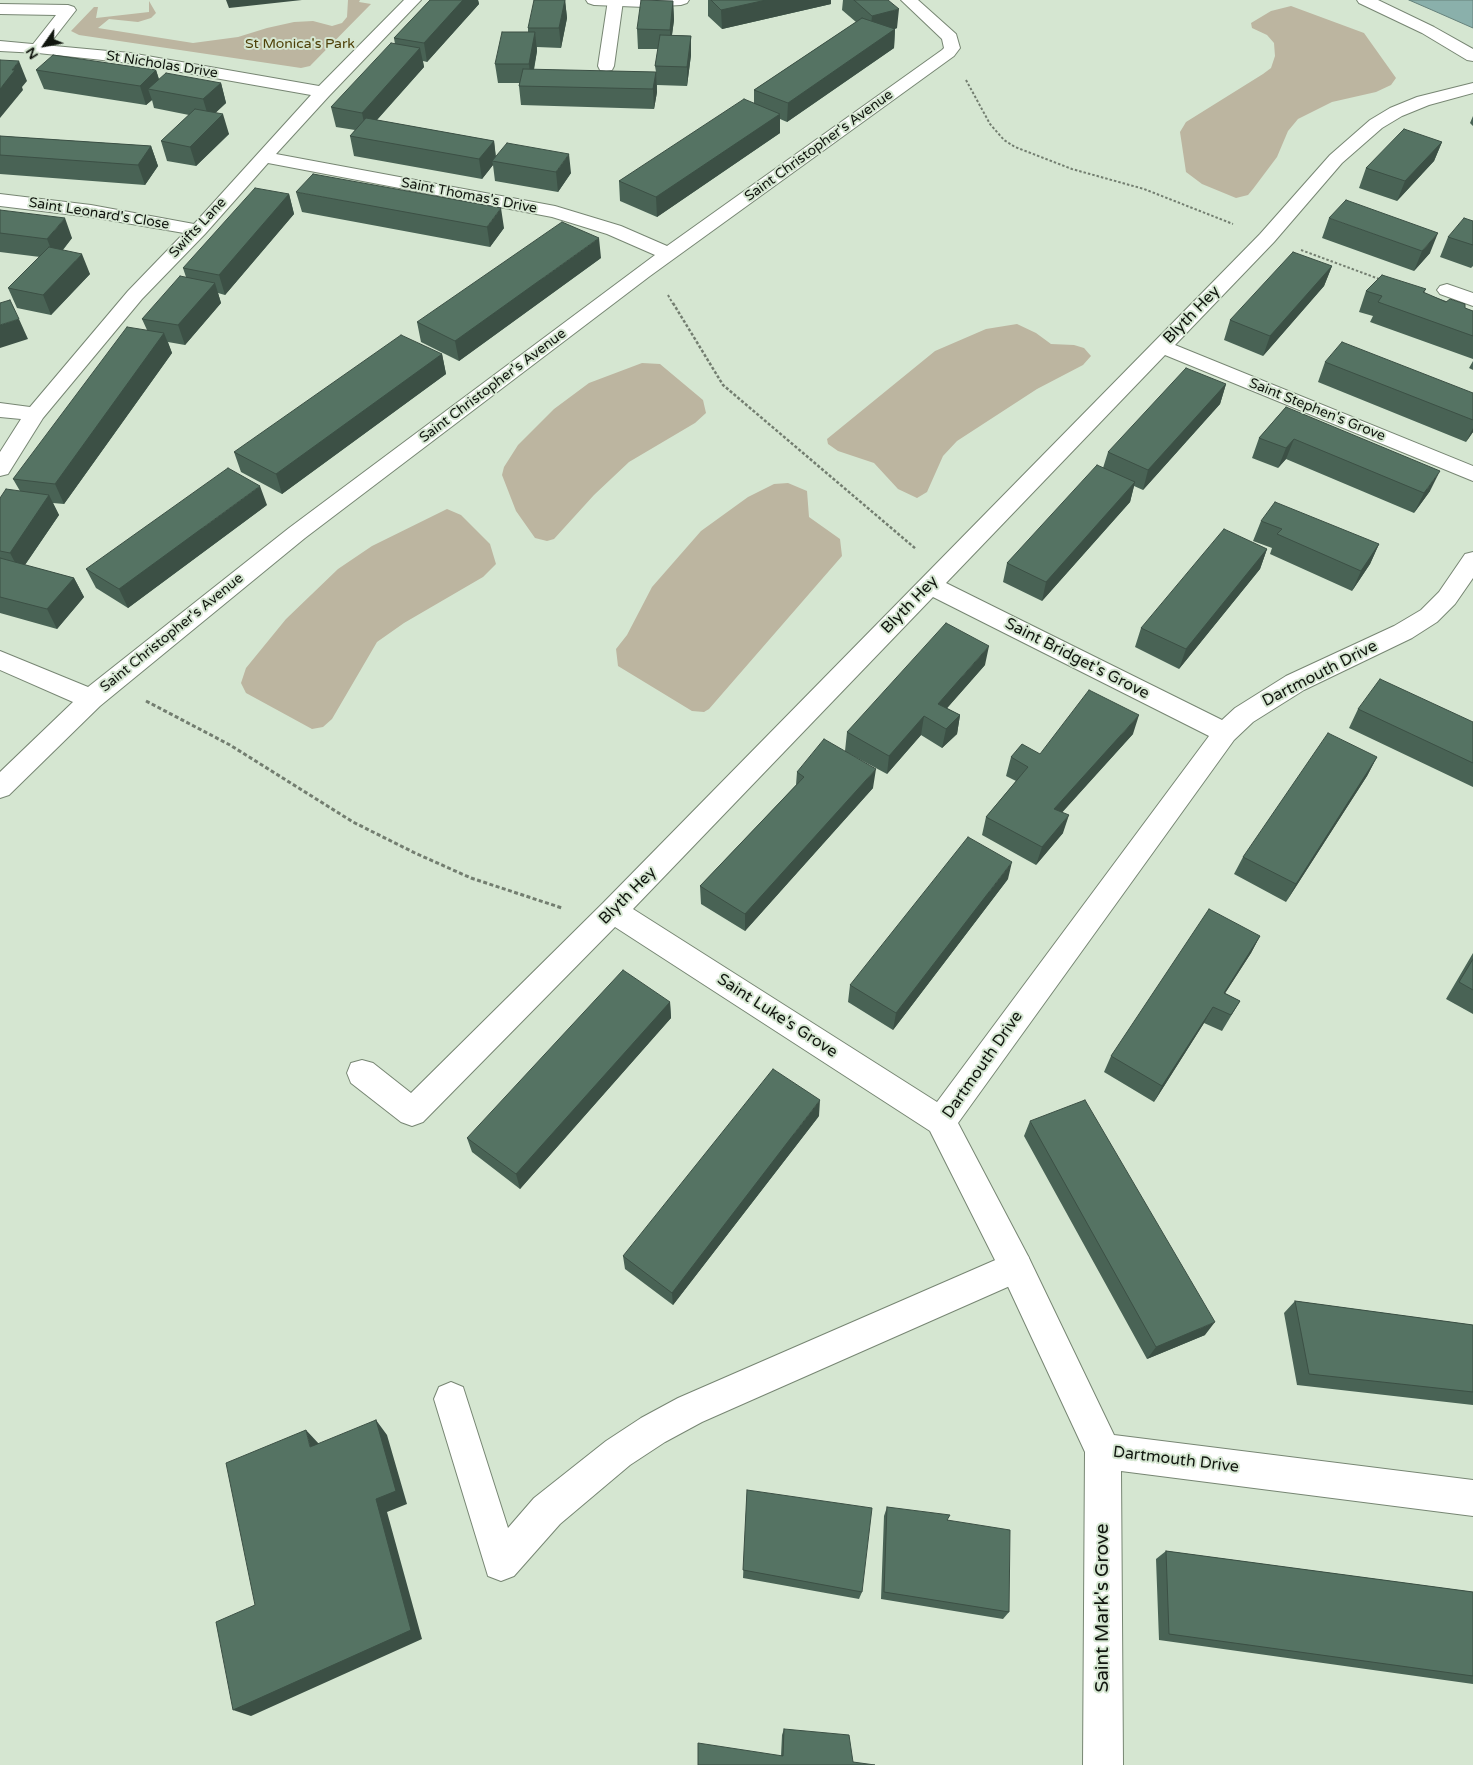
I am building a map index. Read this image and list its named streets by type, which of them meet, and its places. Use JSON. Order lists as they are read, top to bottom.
{
  "streets": {
    "street": [
      "St Nicholas Drive",
      "Saint Christopher's Avenue",
      "Saint Thomas's Drive",
      "Saint Leonard's Close",
      "Swifts Lane",
      "Blyth Hey",
      "Saint Stephen's Grove",
      "Saint Bridget's Grove",
      "Dartmouth Drive",
      "Saint Luke's Grove",
      "Saint Mark's Grove"
    ]
  },
  "crossings": [
    ["St Nicholas Drive", "Swifts Lane"],
    ["Saint Christopher's Avenue", "Saint Thomas's Drive"],
    ["Saint Thomas's Drive", "Swifts Lane"],
    ["Saint Leonard's Close", "Swifts Lane"],
    ["Blyth Hey", "Saint Stephen's Grove"],
    ["Blyth Hey", "Saint Bridget's Grove"],
    ["Blyth Hey", "Saint Luke's Grove"],
    ["Saint Bridget's Grove", "Dartmouth Drive"],
    ["Dartmouth Drive", "Saint Luke's Grove"],
    ["Dartmouth Drive", "Saint Mark's Grove"]
  ],
  "parks": ["St Monica's Park"],
  "north": "bottom left"
}
